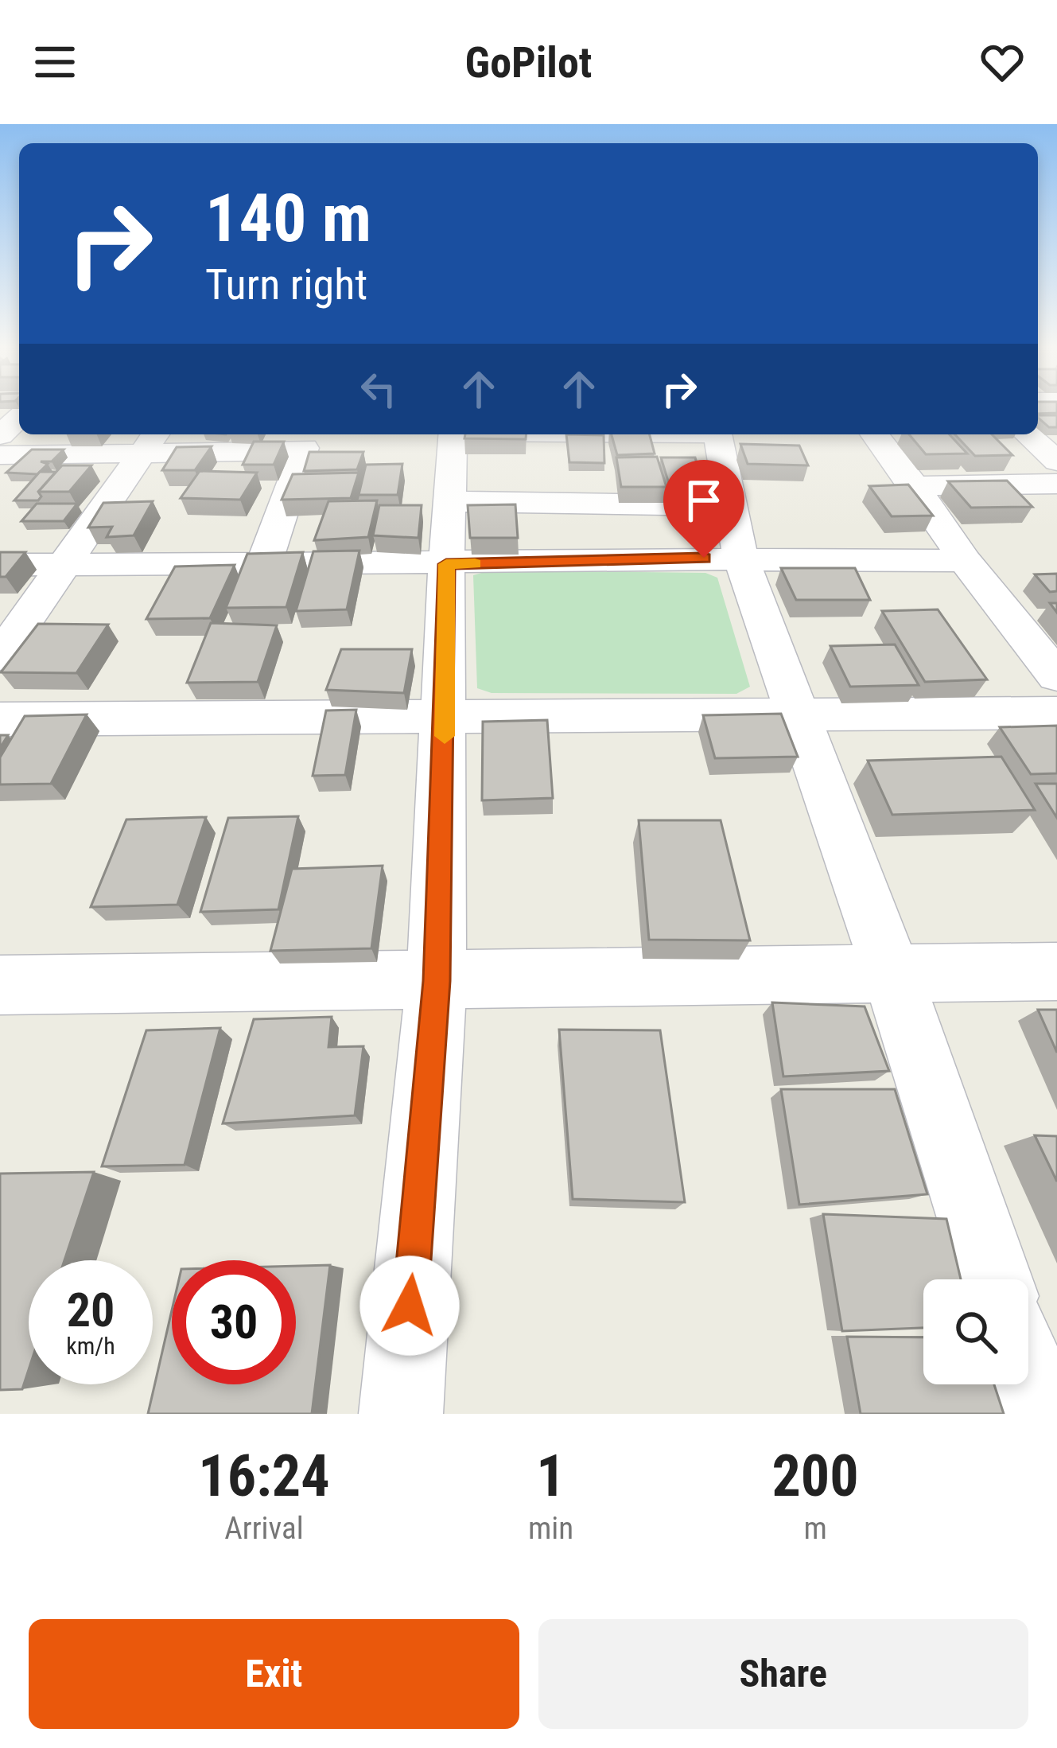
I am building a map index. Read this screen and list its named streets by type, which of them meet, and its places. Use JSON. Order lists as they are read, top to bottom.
{
  "page": {
    "header": "GoPilot",
    "turn": ["140 m", "Turn right"],
    "speed": "20 km/h",
    "limit": "30",
    "eta": [
      "16:24",
      "Arrival",
      "1",
      "min",
      "200",
      "m"
    ],
    "buttons": ["Exit", "Share"]
  }
}
